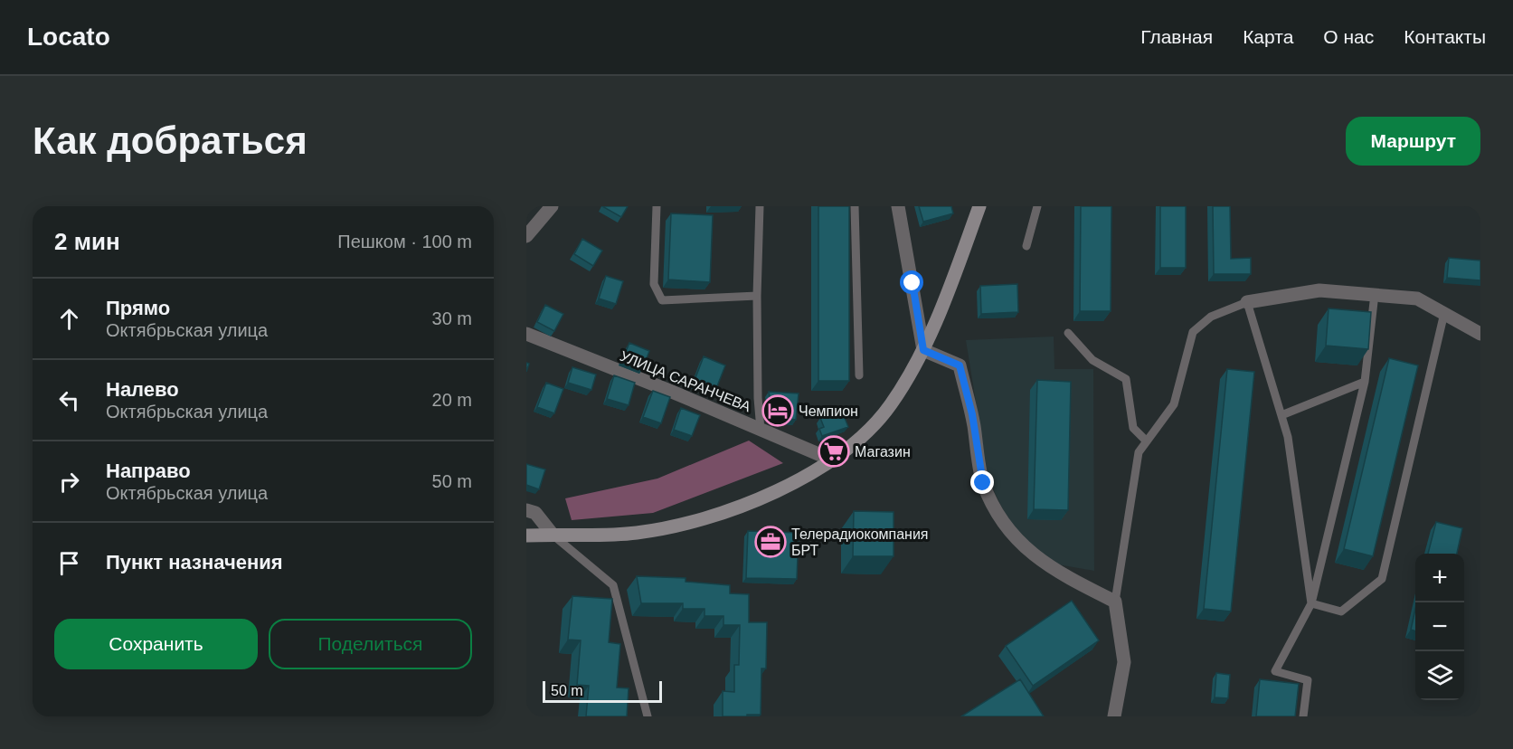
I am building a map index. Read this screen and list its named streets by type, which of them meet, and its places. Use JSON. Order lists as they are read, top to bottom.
{
  "streets": {
    "street": ["УЛИЦА САРАНЧЕВА"]
  },
  "places": {
    "hotel": ["Чемпион"],
    "supermarket": ["Магазин"],
    "office": ["Телерадиокомпания БРТ"]
  },
  "scale_bar": "50 m",
  "page": {
    "header": "Locato",
    "nav": [
      "Главная",
      "Карта",
      "О нас",
      "Контакты"
    ],
    "buttons": [
      "Маршрут",
      ["Сохранить", "Поделиться"]
    ],
    "title": "Как добраться",
    "heading": ["2 мин", "Пешком · 100 m"],
    "list": [
      ["Прямо", "Октябрьская улица", "30 m"],
      ["Налево", "Октябрьская улица", "20 m"],
      ["Направо", "Октябрьская улица", "50 m"],
      "Пункт назначения"
    ],
    "map_buttons": ["+", "−"],
    "scale": "50 m"
  }
}
